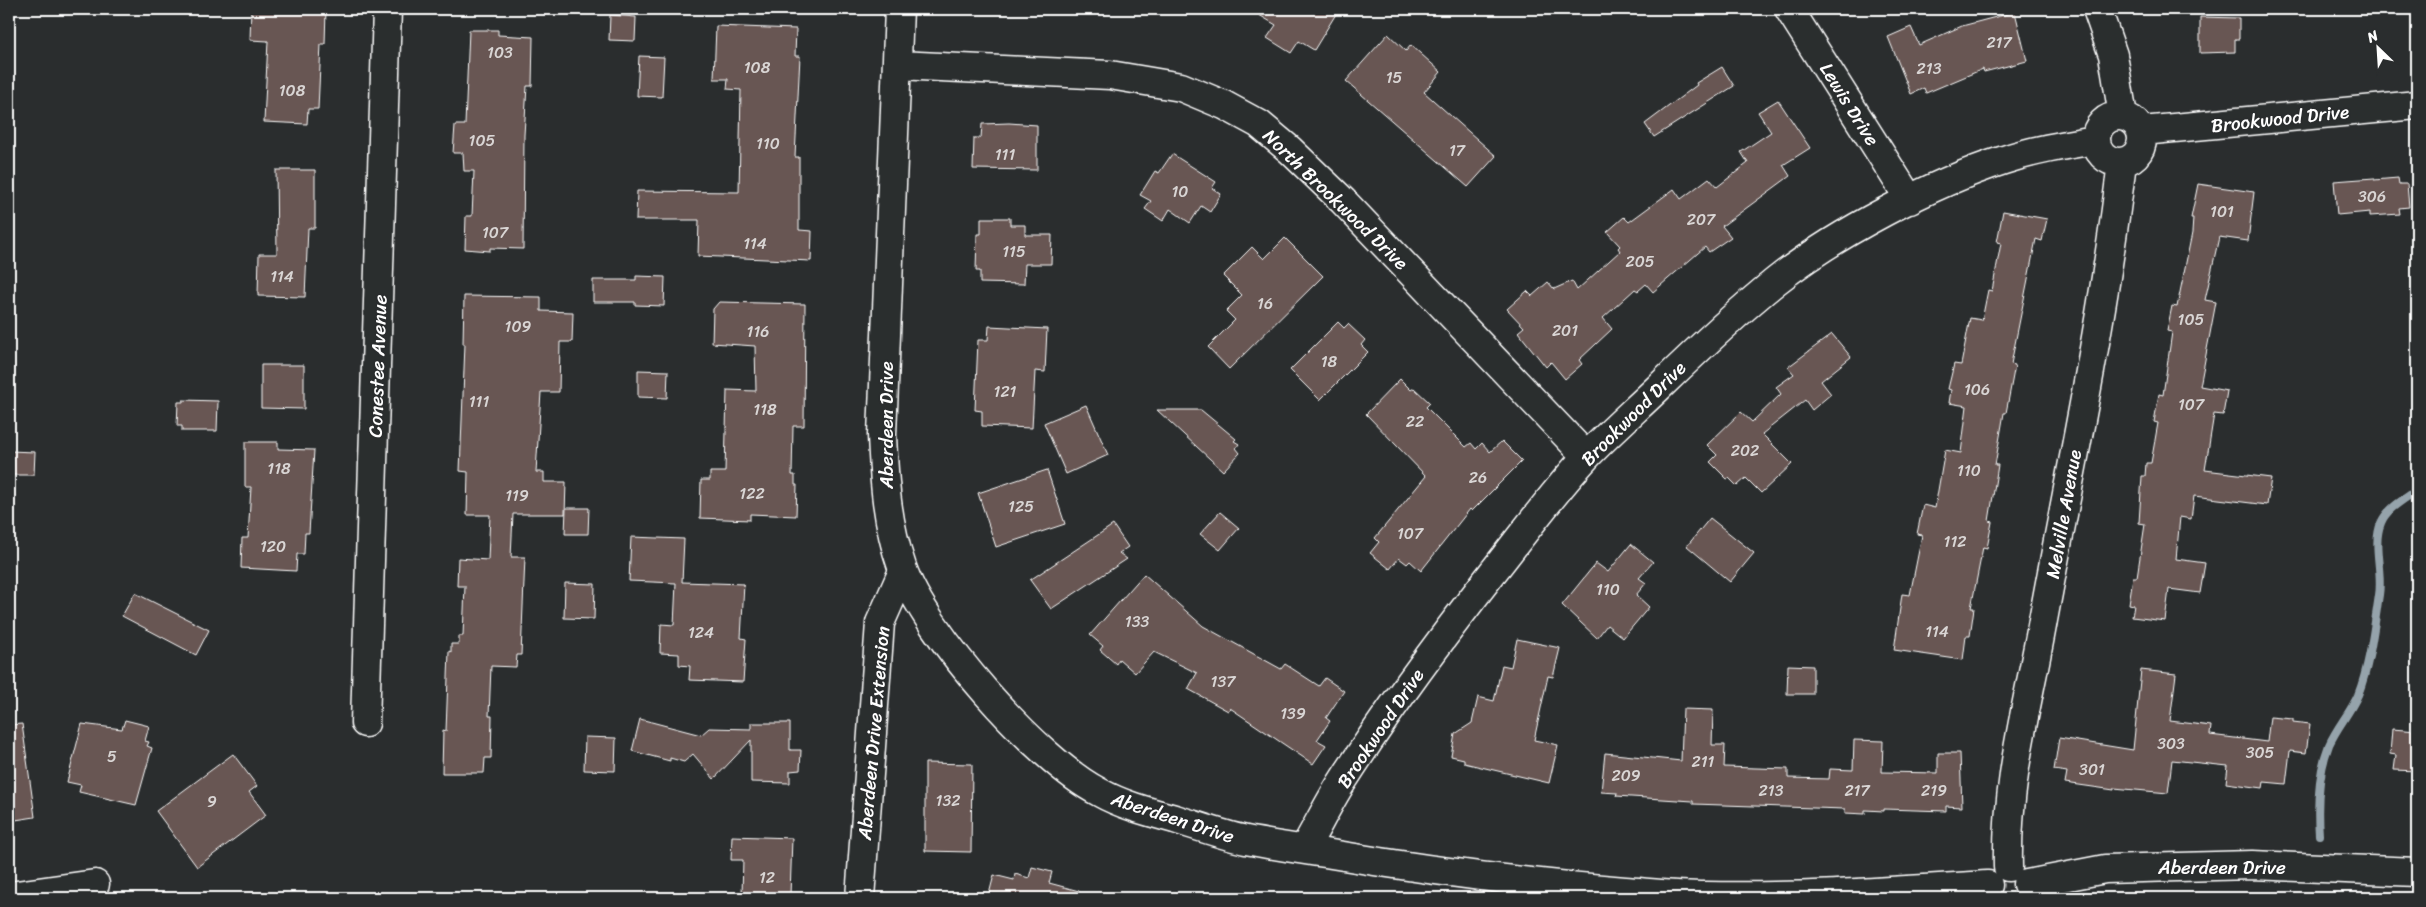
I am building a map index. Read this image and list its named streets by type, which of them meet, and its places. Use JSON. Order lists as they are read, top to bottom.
{
  "streets": {
    "street": [
      "Lewis Drive",
      "Brookwood Drive",
      "North Brookwood Drive",
      "Conestee Avenue",
      "Aberdeen Drive",
      "Melville Avenue",
      "Aberdeen Drive Extension"
    ]
  },
  "crossings": [
    ["Lewis Drive", "Brookwood Drive"],
    ["Brookwood Drive", "North Brookwood Drive"],
    ["Brookwood Drive", "Aberdeen Drive"],
    ["Brookwood Drive", "Melville Avenue"],
    ["North Brookwood Drive", "Aberdeen Drive"],
    ["Aberdeen Drive", "Melville Avenue"],
    ["Aberdeen Drive", "Aberdeen Drive Extension"]
  ],
  "house_numbers": [
    "217",
    "103",
    "108",
    "213",
    "15",
    "108",
    "105",
    "110",
    "17",
    "111",
    "10",
    "306",
    "101",
    "207",
    "107",
    "114",
    "115",
    "205",
    "114",
    "16",
    "105",
    "109",
    "201",
    "116",
    "18",
    "106",
    "121",
    "111",
    "107",
    "118",
    "22",
    "202",
    "118",
    "110",
    "26",
    "122",
    "119",
    "125",
    "107",
    "112",
    "120",
    "110",
    "133",
    "114",
    "124",
    "137",
    "139",
    "303",
    "305",
    "5",
    "211",
    "301",
    "209",
    "213",
    "217",
    "219",
    "132",
    "9",
    "12"
  ],
  "north": "top left"
}
